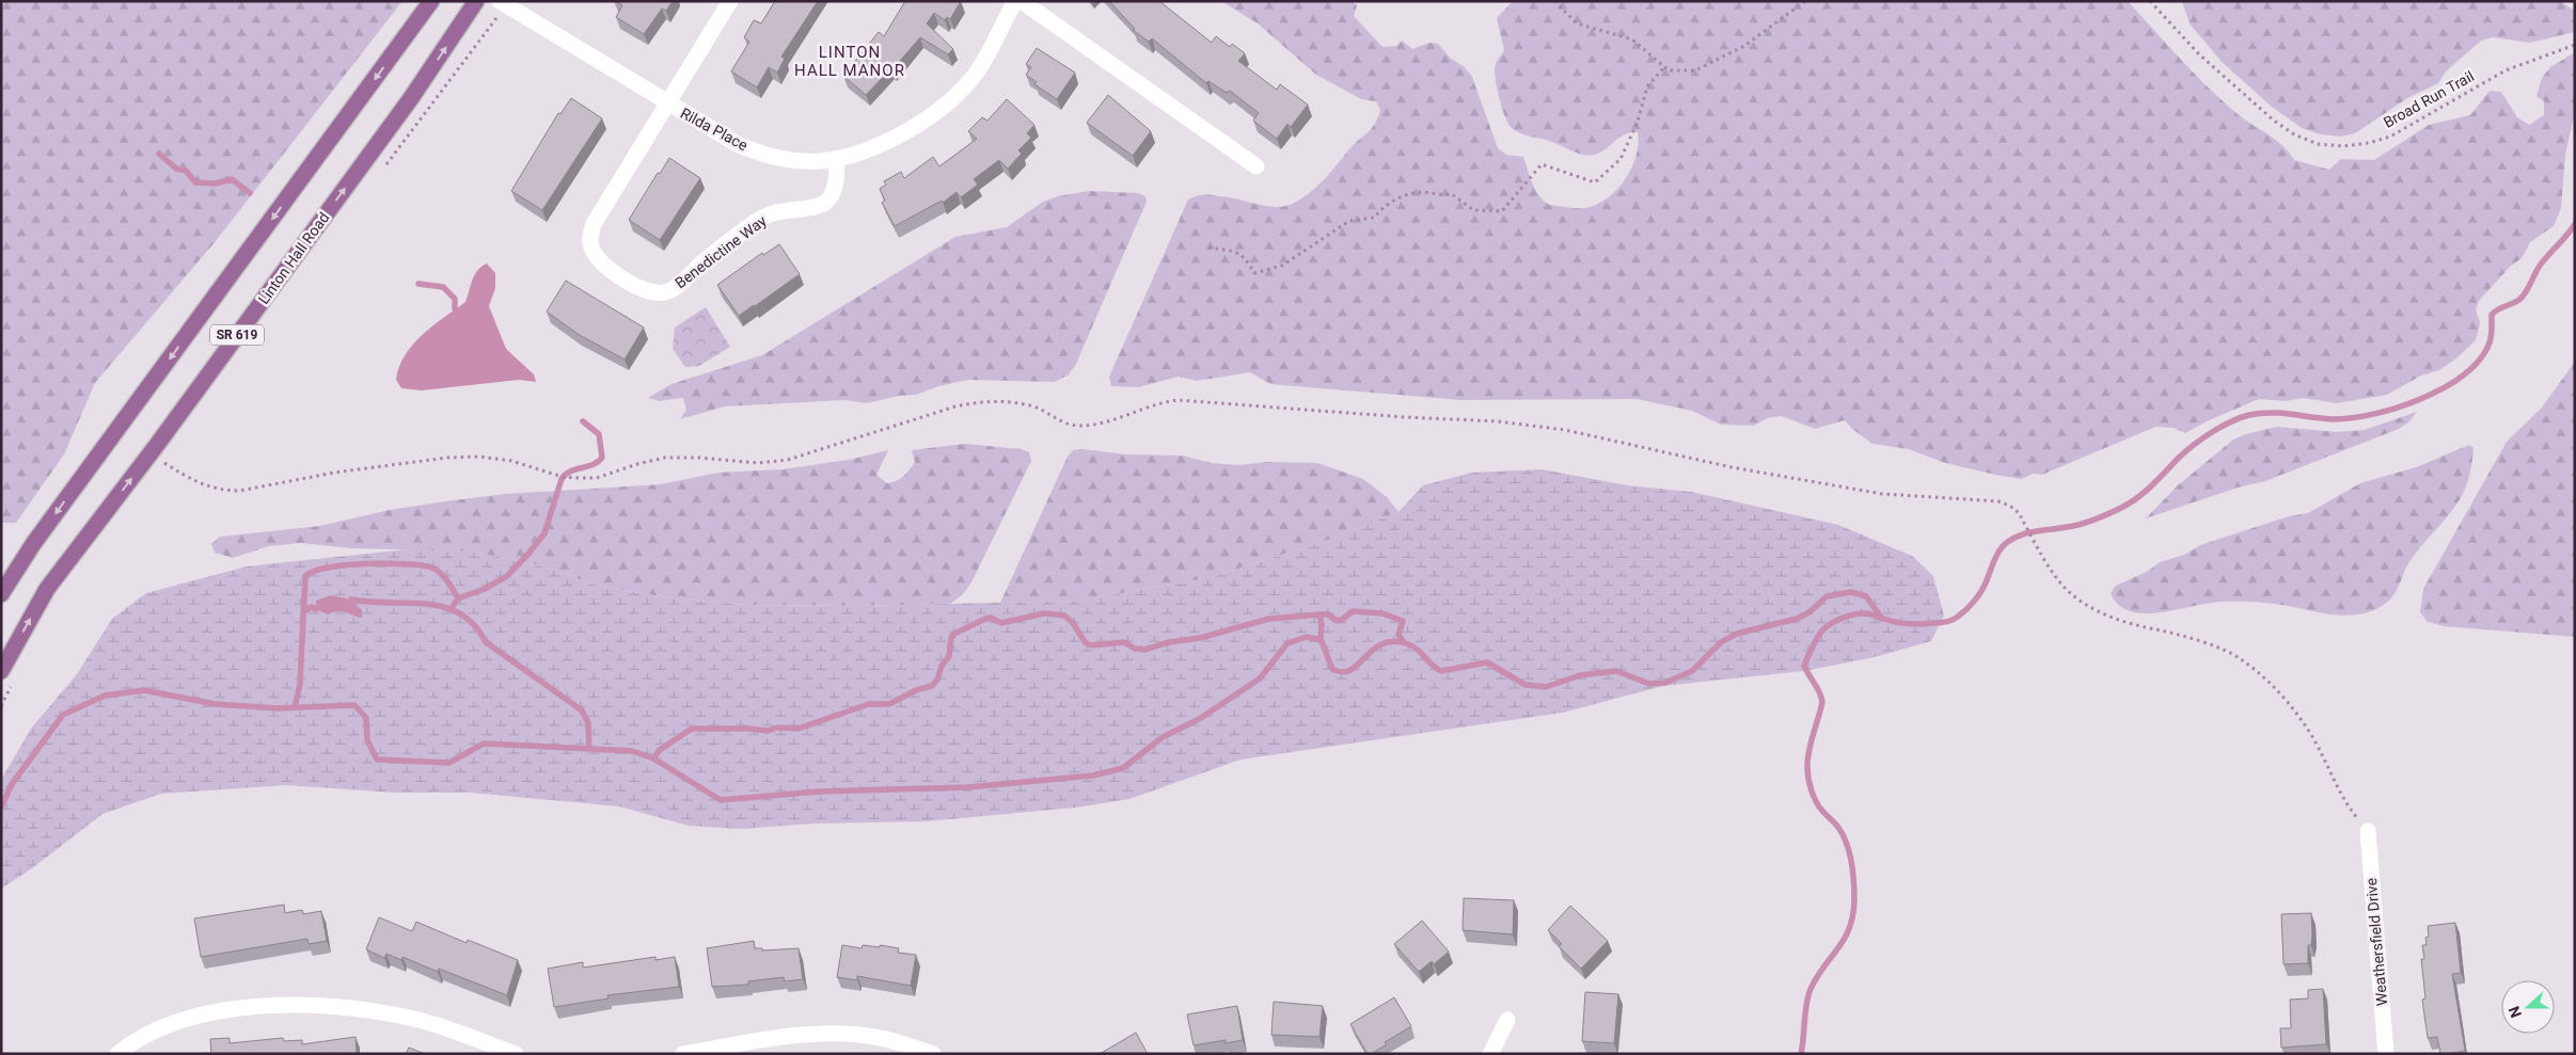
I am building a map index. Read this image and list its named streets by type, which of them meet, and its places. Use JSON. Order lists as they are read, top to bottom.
{
  "streets": {
    "main road": ["Linton Hall Road", "SR 619"],
    "street": ["Rilda Place", "Benedictine Way", "Weathersfield Drive"],
    "path": ["Broad Run Trail"]
  },
  "crossings": [
    ["Rilda Place", "Benedictine Way"]
  ],
  "districts": ["LINTON HALL MANOR"],
  "north": "left"
}
